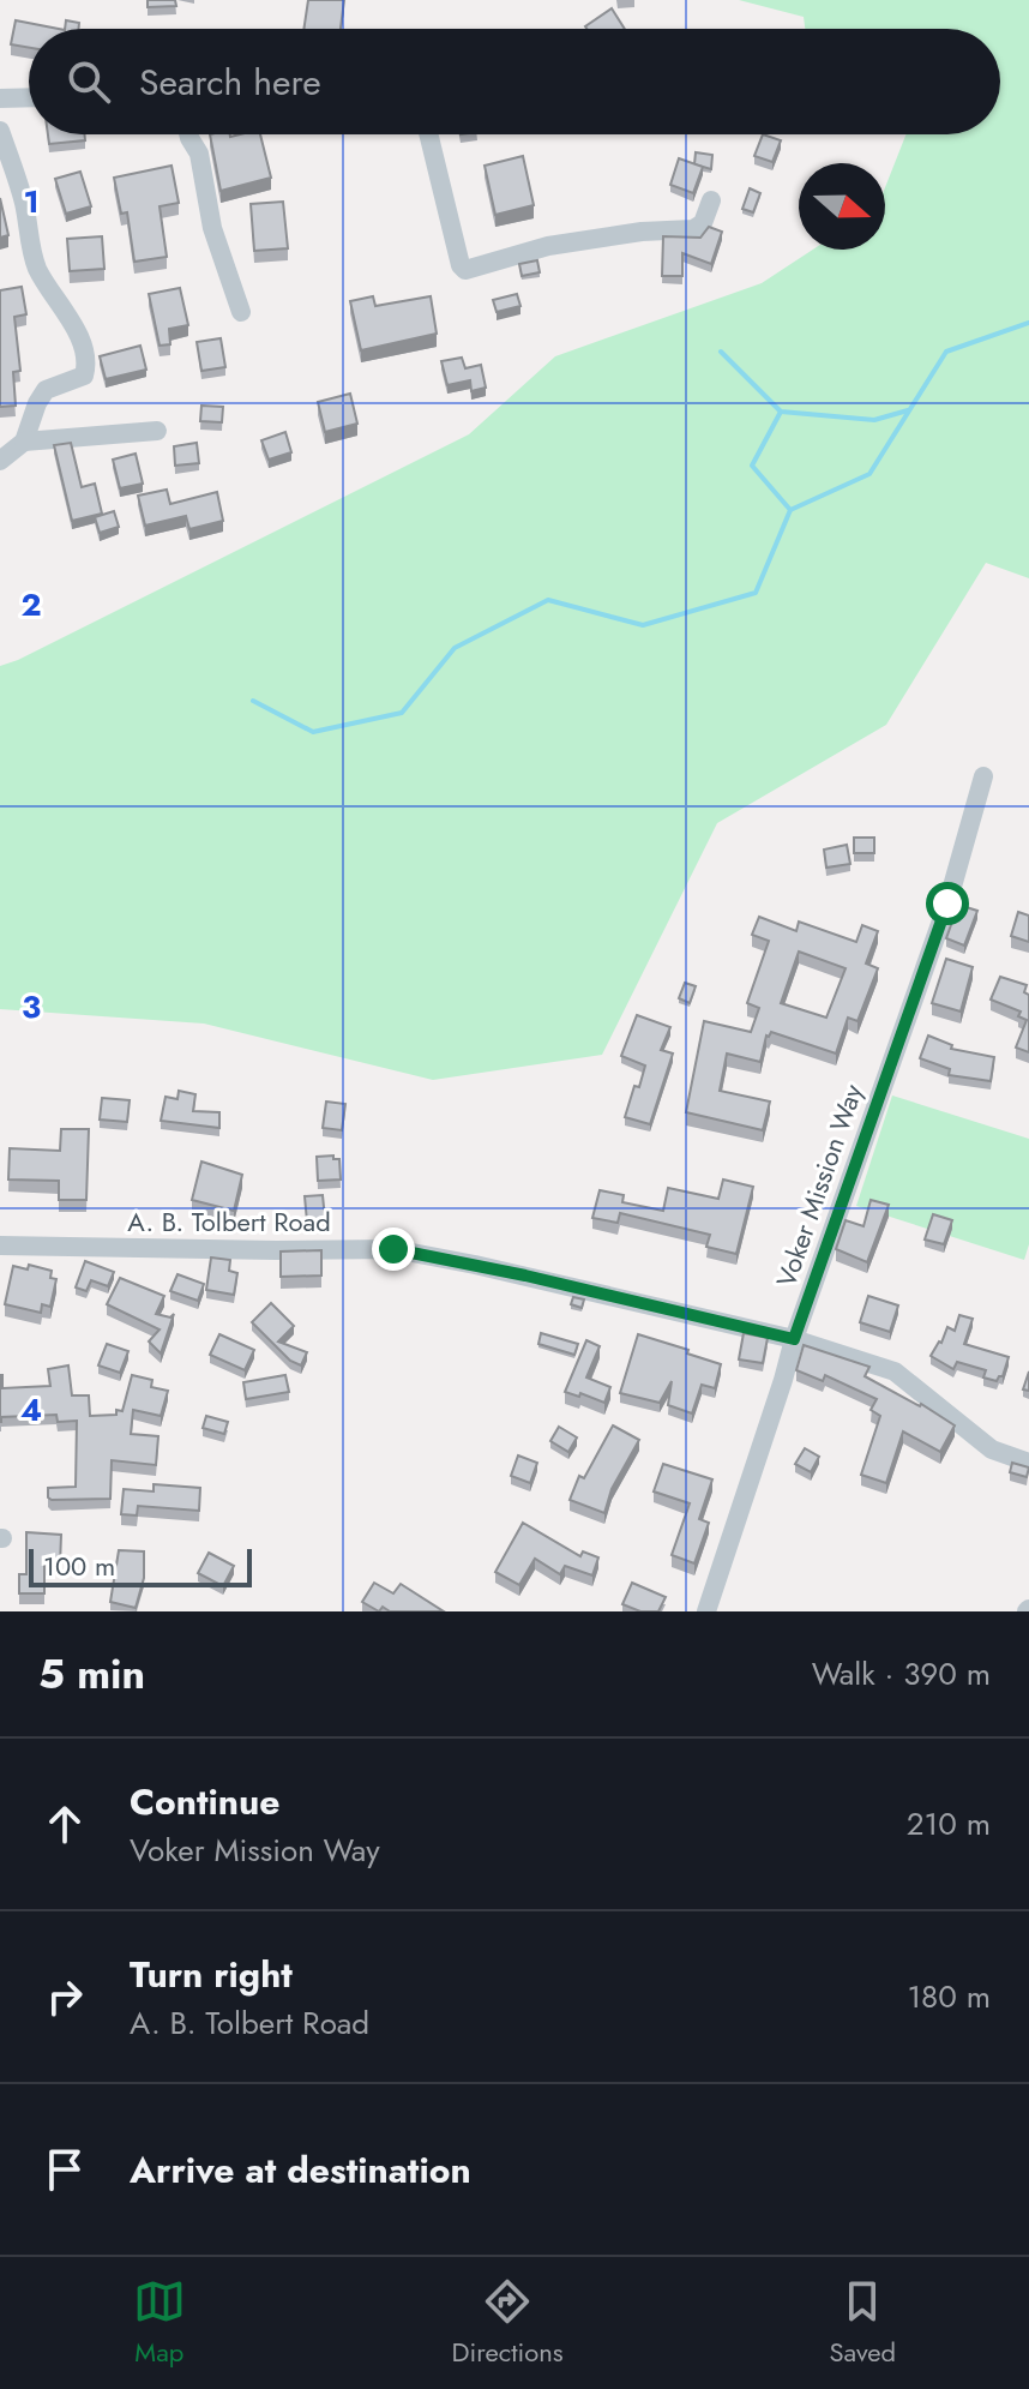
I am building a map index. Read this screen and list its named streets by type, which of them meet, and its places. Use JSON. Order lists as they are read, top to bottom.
{
  "streets": {
    "street": ["Voker Mission Way", "A. B. Tolbert Road"]
  },
  "crossings": [
    ["Voker Mission Way", "A. B. Tolbert Road"]
  ],
  "scale_bar": "100 m",
  "north": "right",
  "page": {
    "search": "Search here",
    "scale": "100 m",
    "heading": ["5 min", "Walk · 390 m"],
    "list": [
      ["Continue", "Voker Mission Way", "210 m"],
      ["Turn right", "A. B. Tolbert Road", "180 m"],
      "Arrive at destination"
    ],
    "nav": ["Map", "Directions", "Saved"]
  },
  "grid": {
    "rows": [
      "1",
      "2",
      "3",
      "4"
    ]
  }
}
